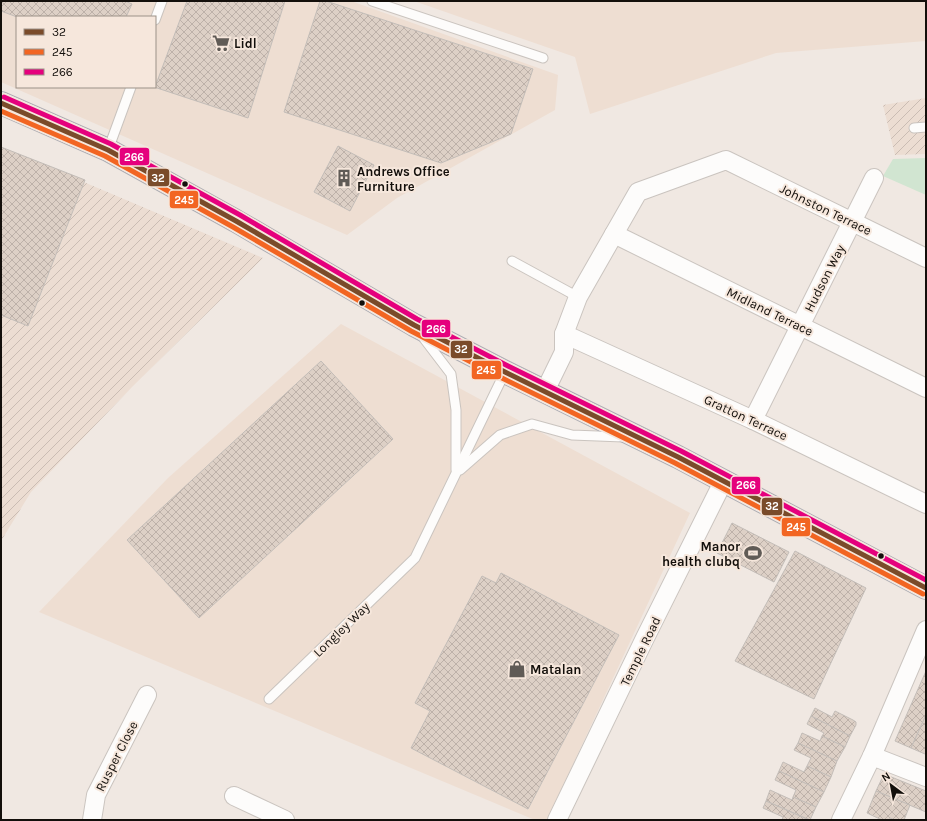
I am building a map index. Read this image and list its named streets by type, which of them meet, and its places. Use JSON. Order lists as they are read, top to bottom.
{
  "streets": {
    "street": [
      "Johnston Terrace",
      "Hudson Way",
      "Midland Terrace",
      "Gratton Terrace",
      "Temple Road",
      "Rusper Close"
    ],
    "lane": ["Longley Way"]
  },
  "crossings": [
    ["Johnston Terrace", "Hudson Way"],
    ["Johnston Terrace", "Midland Terrace"],
    ["Hudson Way", "Midland Terrace"],
    ["Hudson Way", "Gratton Terrace"]
  ],
  "places": {
    "supermarket": ["Lidl"],
    "building": ["Andrews Office Furniture"],
    "sports": ["Manor health clubq"],
    "shop": ["Matalan"]
  },
  "lines": ["transit line 266", "transit line 32", "transit line 245"],
  "legend": ["32", "245", "266"],
  "north": "top left"
}
